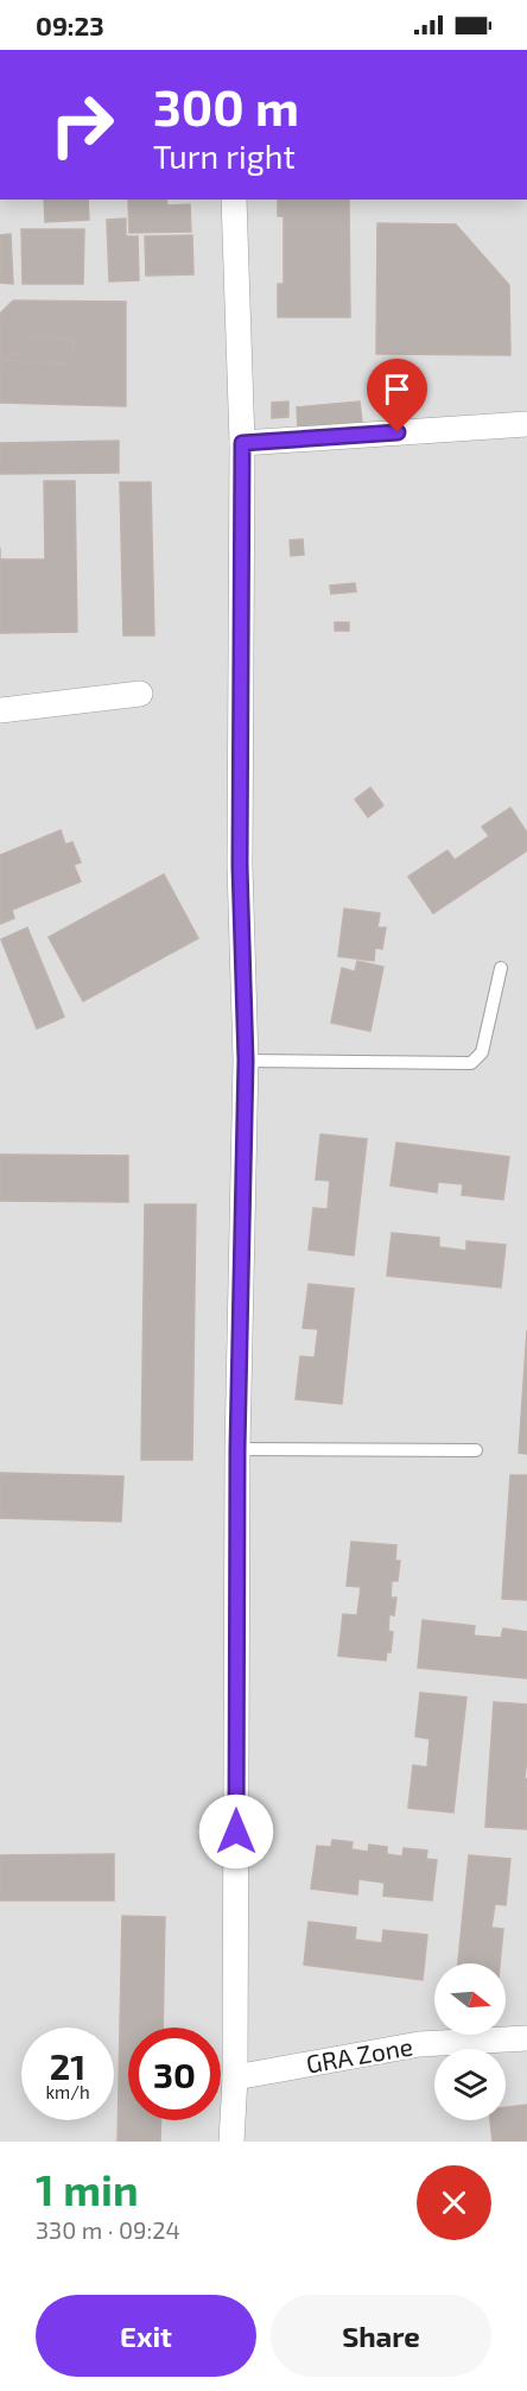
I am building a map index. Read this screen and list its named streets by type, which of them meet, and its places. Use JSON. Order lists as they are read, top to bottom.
{
  "streets": {
    "street": ["GRA Zone"]
  },
  "north": "right",
  "page": {
    "status": "09:23",
    "turn": ["300 m", "Turn right"],
    "speed": "21 km/h",
    "limit": "30",
    "heading": ["1 min", "330 m · 09:24"],
    "buttons": ["Exit", "Share"]
  }
}
